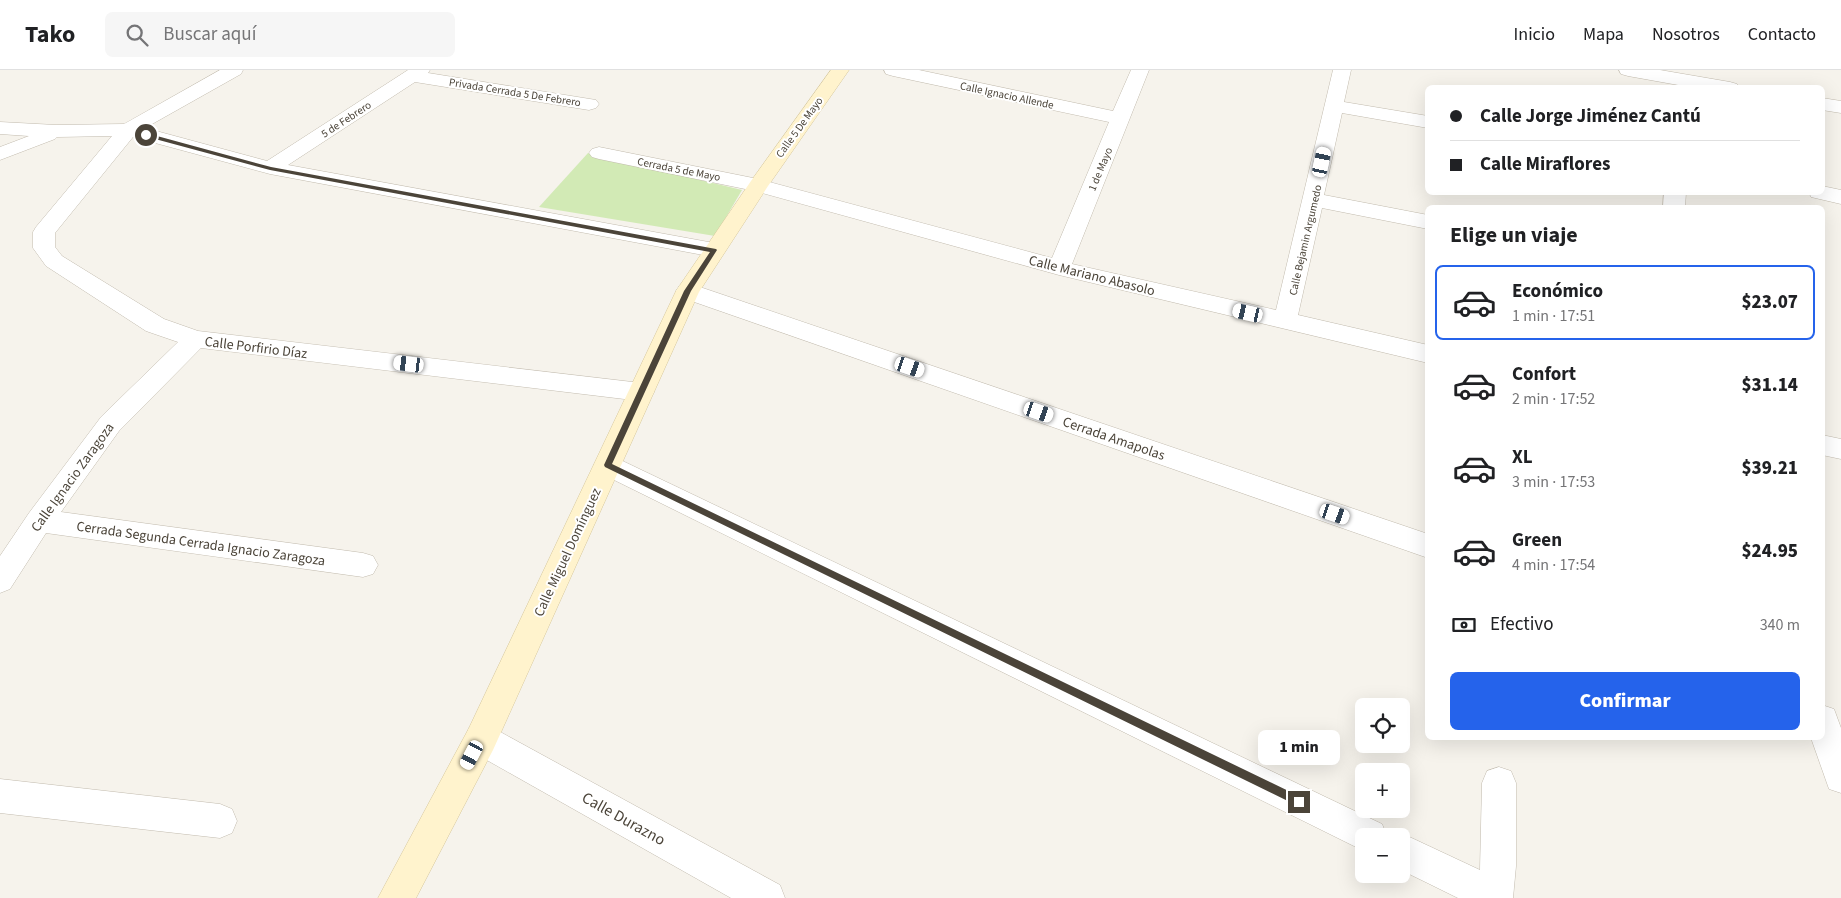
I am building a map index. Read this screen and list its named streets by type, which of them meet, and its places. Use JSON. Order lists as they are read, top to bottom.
{
  "streets": {
    "street": [
      "Privada Cerrada 5 De Febrero",
      "Calle Ignacio Allende",
      "5 de Febrero",
      "Calle 5 De Mayo",
      "Cerrada 5 de Mayo",
      "1 de Mayo",
      "Calle Bejamin Argumedo",
      "Calle Mariano Abasolo",
      "Calle Porfirio Díaz",
      "Cerrada Amapolas",
      "Calle Ignacio Zaragoza",
      "Cerrada Segunda Cerrada Ignacio Zaragoza",
      "Calle Miguel Domínguez",
      "Calle Durazno"
    ]
  },
  "crossings": [
    ["Privada Cerrada 5 De Febrero", "5 de Febrero"],
    ["Calle Ignacio Allende", "1 de Mayo"],
    ["Calle 5 De Mayo", "Cerrada 5 de Mayo"],
    ["Calle 5 De Mayo", "Calle Mariano Abasolo"],
    ["Calle 5 De Mayo", "Calle Miguel Domínguez"],
    ["Cerrada 5 de Mayo", "Calle Mariano Abasolo"],
    ["Cerrada 5 de Mayo", "Calle Miguel Domínguez"],
    ["1 de Mayo", "Calle Mariano Abasolo"],
    ["Calle Bejamin Argumedo", "Calle Mariano Abasolo"],
    ["Calle Mariano Abasolo", "Calle Miguel Domínguez"],
    ["Calle Porfirio Díaz", "Calle Ignacio Zaragoza"],
    ["Calle Porfirio Díaz", "Calle Miguel Domínguez"],
    ["Cerrada Amapolas", "Calle Miguel Domínguez"],
    ["Calle Ignacio Zaragoza", "Cerrada Segunda Cerrada Ignacio Zaragoza"],
    ["Calle Miguel Domínguez", "Calle Durazno"]
  ],
  "page": {
    "header": "Tako",
    "search": "Buscar aquí",
    "nav": [
      "Inicio",
      "Mapa",
      "Nosotros",
      "Contacto"
    ],
    "banner": ["Calle Jorge Jiménez Cantú", "Calle Miraflores"],
    "heading": "Elige un viaje",
    "list": [
      {
        "name": "Económico",
        "note": "1 min · 17:51",
        "value": "$23.07"
      },
      {
        "name": "Confort",
        "note": "2 min · 17:52",
        "value": "$31.14"
      },
      {
        "name": "XL",
        "note": "3 min · 17:53",
        "value": "$39.21"
      },
      {
        "name": "Green",
        "note": "4 min · 17:54",
        "value": "$24.95"
      }
    ],
    "pay": ["Efectivo", "340 m"],
    "buttons": "Confirmar",
    "map_buttons": ["+", "−"],
    "bubble": "1 min"
  }
}
